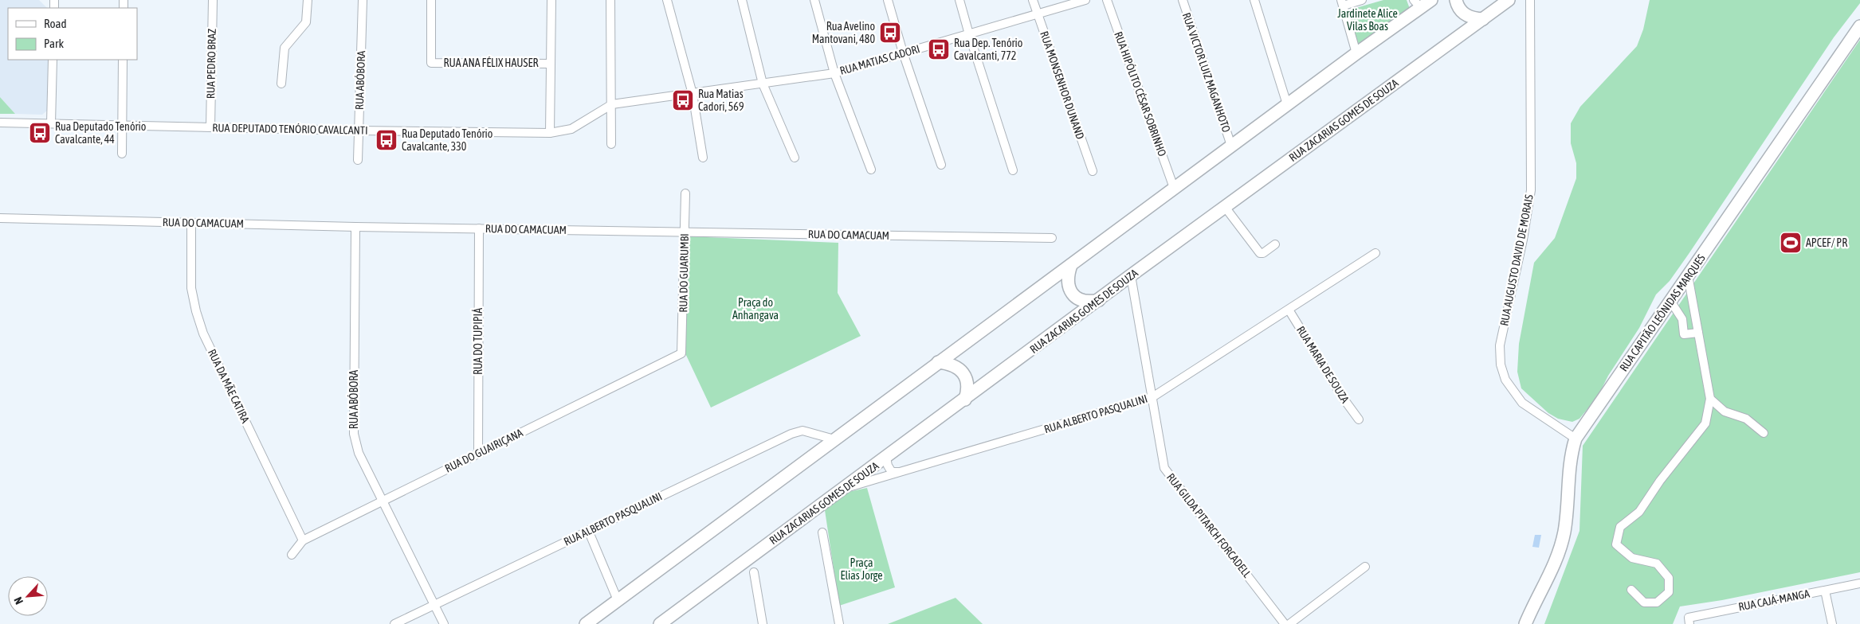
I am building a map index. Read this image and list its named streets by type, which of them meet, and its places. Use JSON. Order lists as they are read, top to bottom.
{
  "streets": {
    "main road": ["RUA ZACARIAS GOMES DE SOUZA", "RUA CAPITÃO LEÔNIDAS MARQUES"],
    "street": [
      "RUA MATIAS CADORI",
      "RUA ANA FÉLIX HAUSER",
      "RUA PEDRO BRAZ",
      "RUA VICTOR LUIZ MAGANHOTO",
      "RUA ABÓBORA",
      "RUA MONSENHOR DUNAND",
      "RUA HIPÓLITO CÉSAR SOBRINHO",
      "RUA DEPUTADO TENÓRIO CAVALCANTI",
      "RUA DO CAMACUAM",
      "RUA AUGUSTO DAVID DE MORAIS",
      "RUA DO GUARUMBI",
      "RUA DO TUPIPIÁ",
      "RUA MARIA DE SOUZA",
      "RUA DA MÃE CATIRA",
      "RUA ALBERTO PASQUALINI",
      "RUA DO GUAIRIÇANA",
      "RUA GILDA PITARCH FORCADELL",
      "RUA CAJÁ-MANGA"
    ]
  },
  "crossings": [
    ["RUA MATIAS CADORI", "RUA MONSENHOR DUNAND"],
    ["RUA MATIAS CADORI", "RUA DEPUTADO TENÓRIO CAVALCANTI"],
    ["RUA PEDRO BRAZ", "RUA DEPUTADO TENÓRIO CAVALCANTI"],
    ["RUA ABÓBORA", "RUA DEPUTADO TENÓRIO CAVALCANTI"],
    ["RUA ABÓBORA", "RUA DO CAMACUAM"],
    ["RUA ABÓBORA", "RUA ALBERTO PASQUALINI"],
    ["RUA ABÓBORA", "RUA DO GUAIRIÇANA"],
    ["RUA ZACARIAS GOMES DE SOUZA", "RUA ALBERTO PASQUALINI"],
    ["RUA ZACARIAS GOMES DE SOUZA", "RUA GILDA PITARCH FORCADELL"],
    ["RUA DO CAMACUAM", "RUA DO GUARUMBI"],
    ["RUA DO CAMACUAM", "RUA DO TUPIPIÁ"],
    ["RUA DO CAMACUAM", "RUA DA MÃE CATIRA"],
    ["RUA AUGUSTO DAVID DE MORAIS", "RUA CAPITÃO LEÔNIDAS MARQUES"],
    ["RUA DO GUARUMBI", "RUA DO GUAIRIÇANA"],
    ["RUA DO TUPIPIÁ", "RUA DO GUAIRIÇANA"],
    ["RUA MARIA DE SOUZA", "RUA ALBERTO PASQUALINI"],
    ["RUA DA MÃE CATIRA", "RUA DO GUAIRIÇANA"],
    ["RUA ALBERTO PASQUALINI", "RUA GILDA PITARCH FORCADELL"]
  ],
  "parks": ["Jardinete Alice Vilas Boas", "Praça do Anhangava", "Praça Elias Jorge"],
  "places": {
    "bus stop": [
      "Rua Avelino Mantovani, 480",
      "Rua Dep. Tenório Cavalcanti, 772",
      "Rua Matias Cadori, 569",
      "Rua Deputado Tenório Cavalcante, 44",
      "Rua Deputado Tenório Cavalcante, 330"
    ],
    "sports": ["APCEF/ PR"]
  },
  "legend": ["Road", "Park"],
  "north": "bottom left"
}
